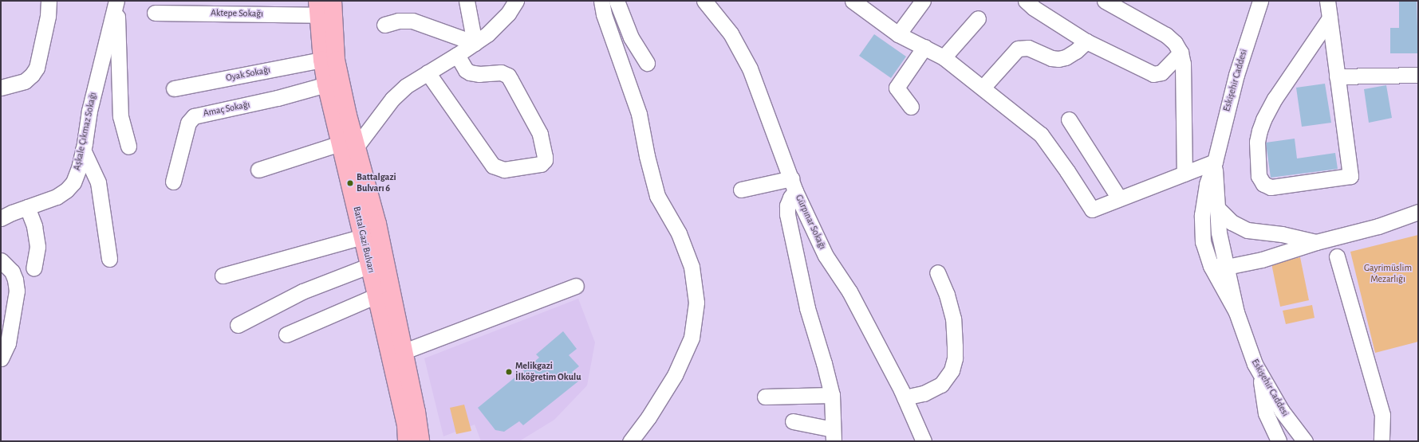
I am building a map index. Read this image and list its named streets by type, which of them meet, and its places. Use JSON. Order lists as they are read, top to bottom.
{
  "streets": {
    "main road": ["Battal Gazi Bulvarı"],
    "street": [
      "Aktepe Sokağı",
      "Oyak Sokağı",
      "Eskişehir Caddesi",
      "Amaç Sokağı",
      "Aşkale Çıkmaz Sokağı",
      "Gürpınar Sokağı"
    ]
  },
  "crossings": [
    ["Aktepe Sokağı", "Battal Gazi Bulvarı"],
    ["Oyak Sokağı", "Battal Gazi Bulvarı"],
    ["Amaç Sokağı", "Battal Gazi Bulvarı"]
  ],
  "parks": ["Gayrimüslim Mezarlığı"],
  "places": ["Battalgazi Bulvarı 6", "Melikgazi İlköğretim Okulu"]
}
